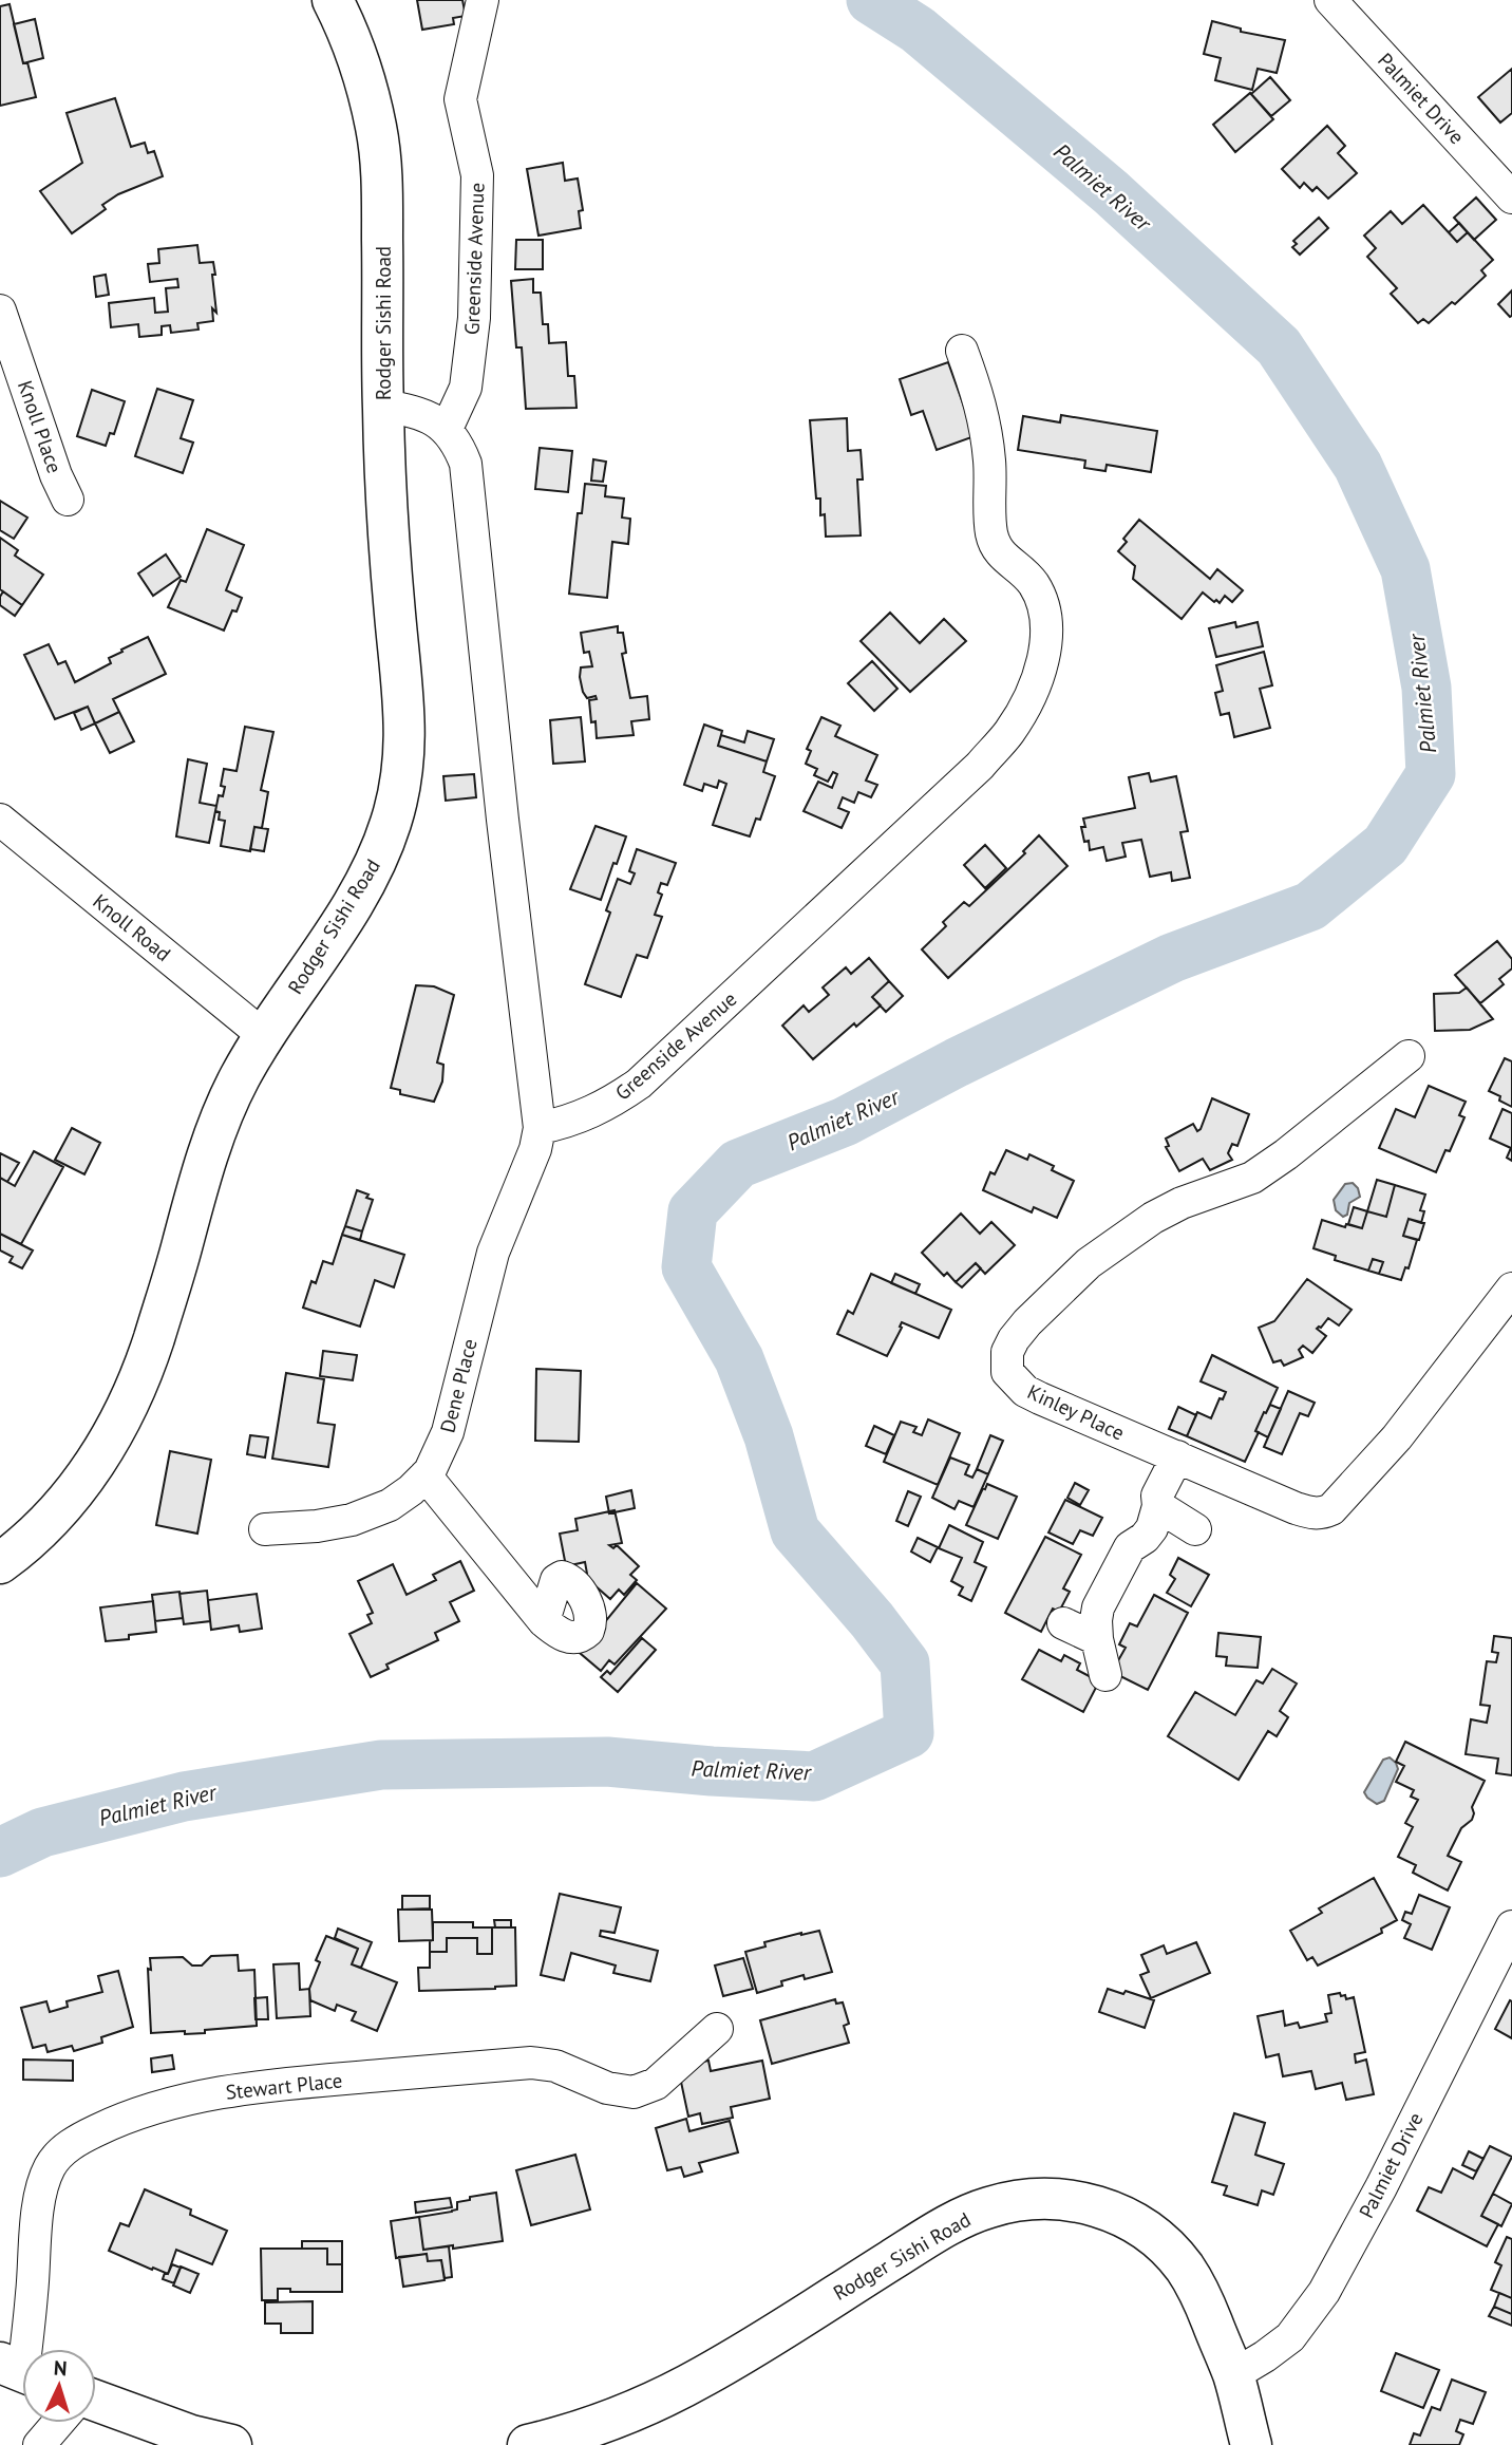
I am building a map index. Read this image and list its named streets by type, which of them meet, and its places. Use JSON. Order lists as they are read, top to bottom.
{
  "streets": {
    "main road": ["Rodger Sishi Road"],
    "street": [
      "Palmiet Drive",
      "Greenside Avenue",
      "Knoll Place",
      "Knoll Road",
      "Dene Place",
      "Kinley Place",
      "Stewart Place"
    ]
  },
  "crossings": [
    ["Palmiet Drive", "Rodger Sishi Road"],
    ["Greenside Avenue", "Dene Place"],
    ["Rodger Sishi Road", "Knoll Road"]
  ],
  "water": ["Palmiet River"],
  "north": "top"
}
